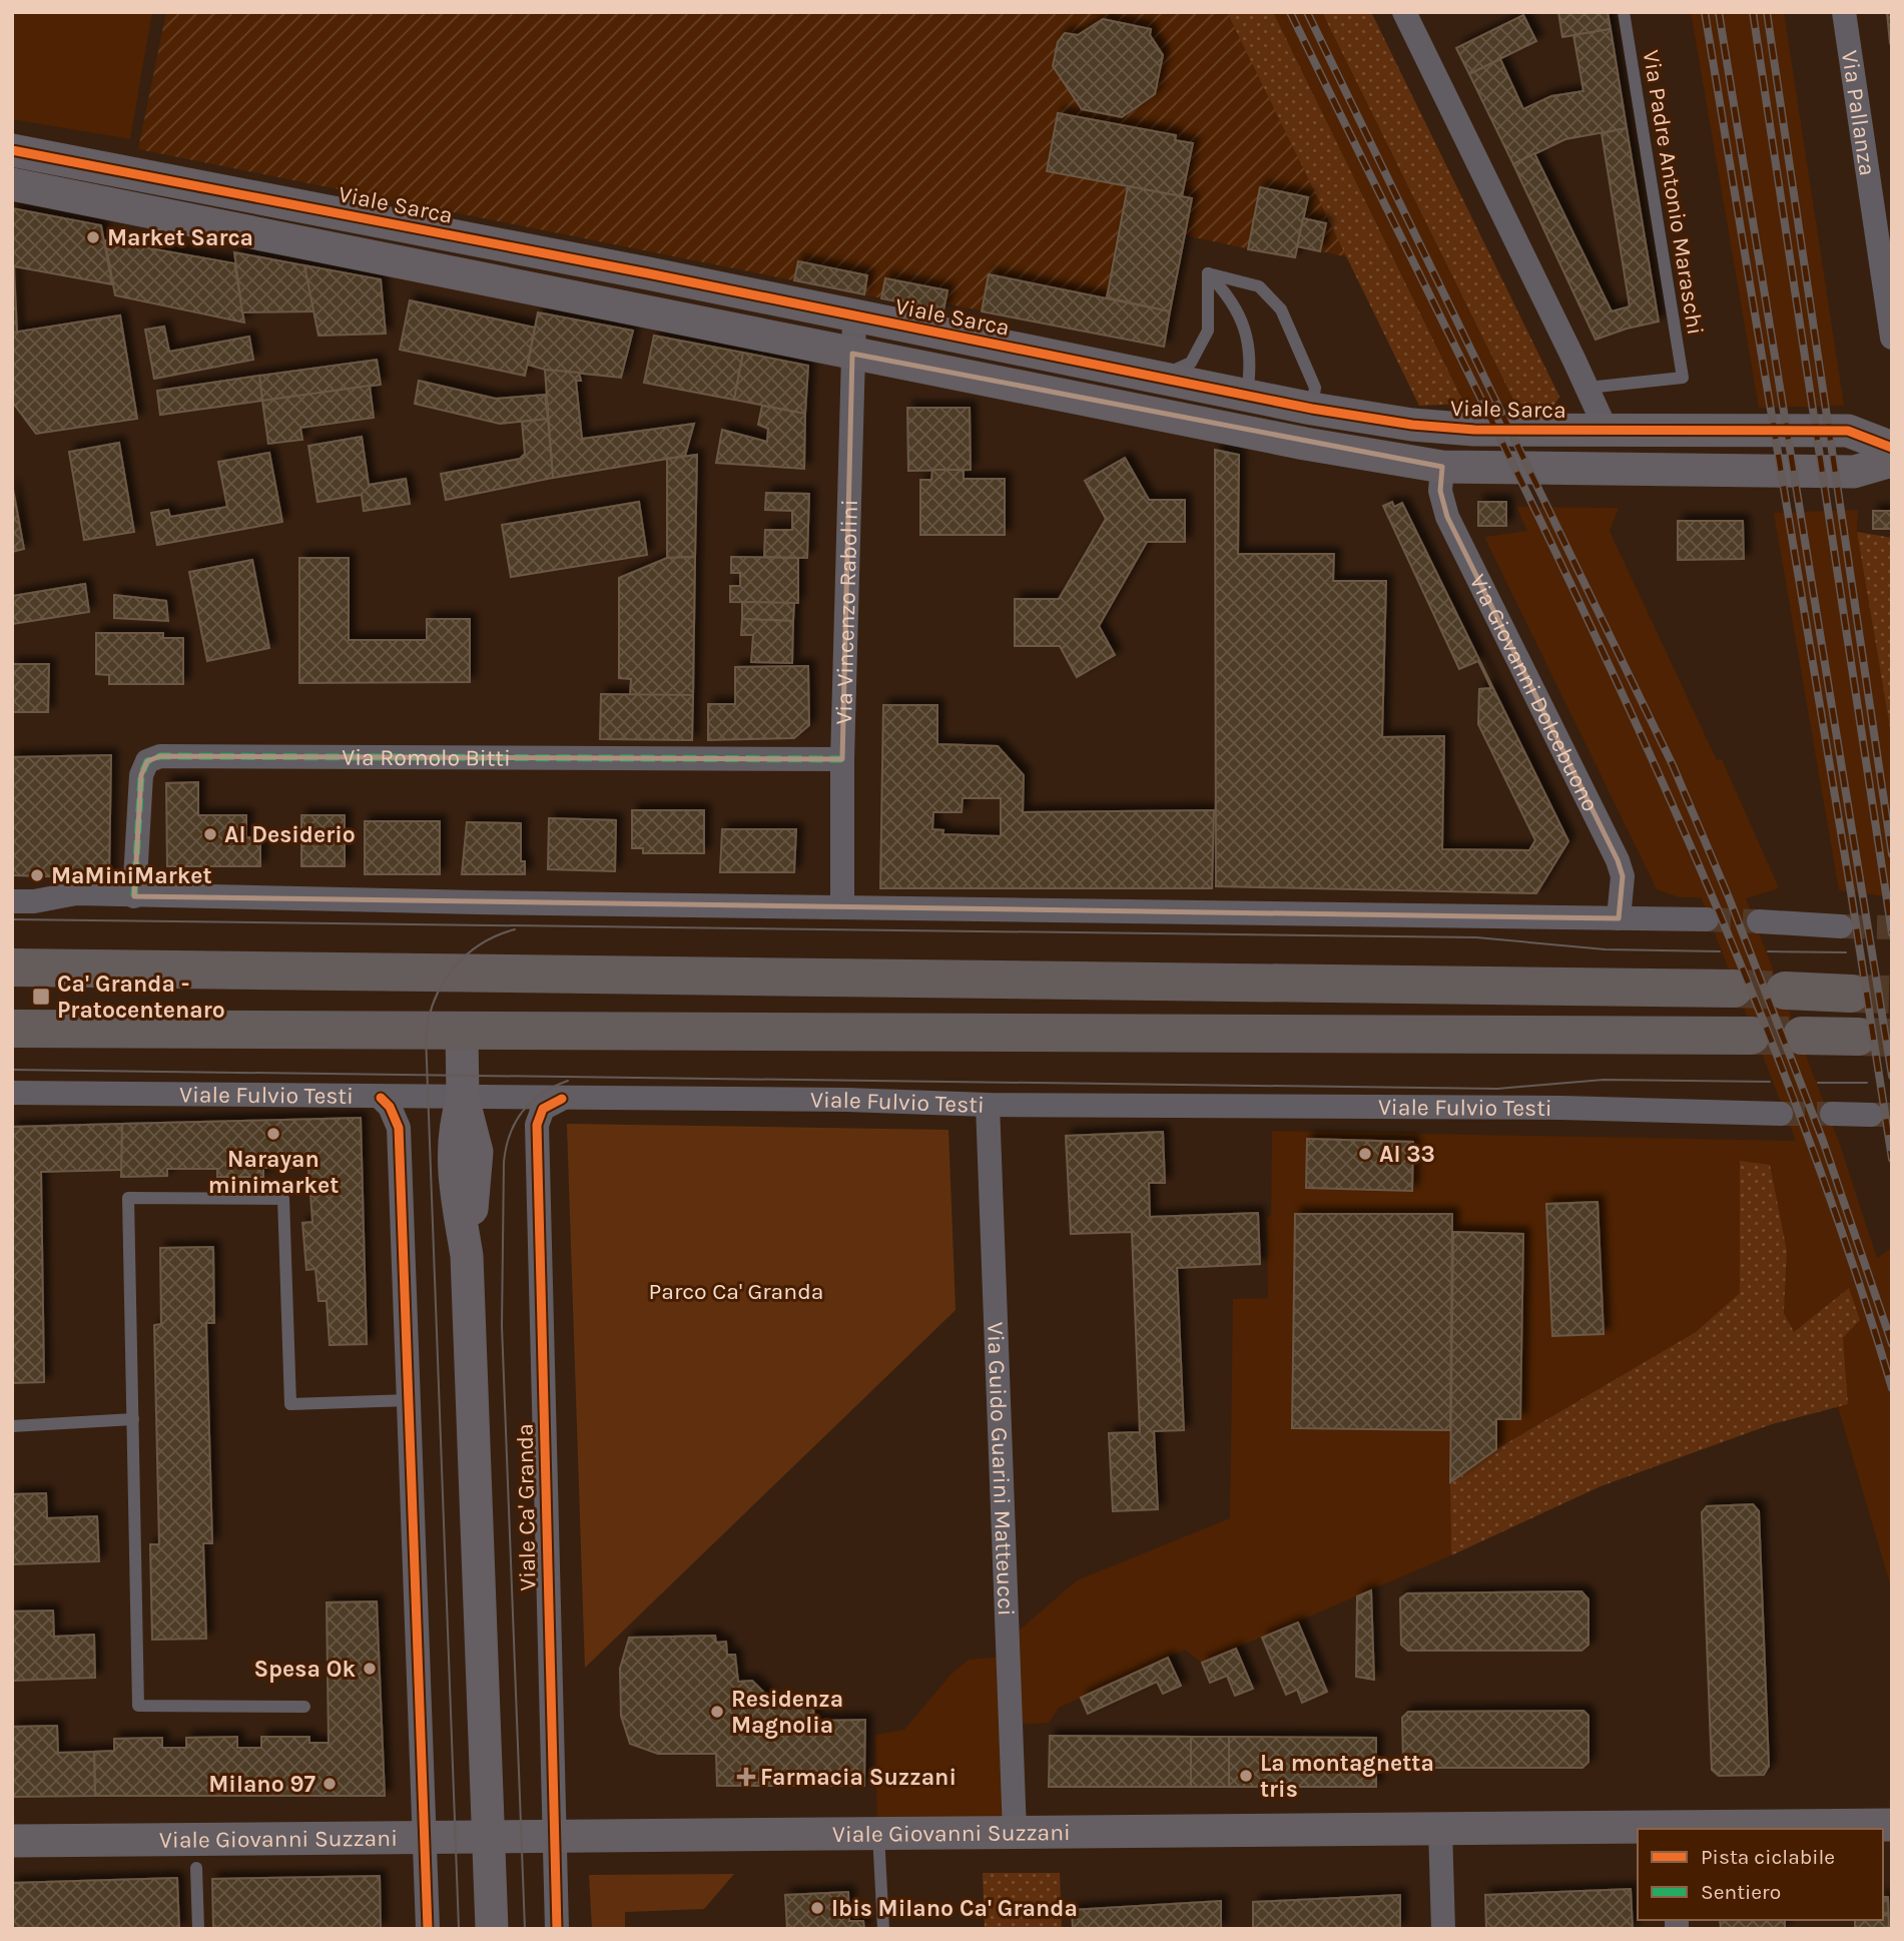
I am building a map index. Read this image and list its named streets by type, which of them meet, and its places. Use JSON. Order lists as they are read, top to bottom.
{
  "streets": {
    "street": [
      "Via Pallanza",
      "Viale Sarca",
      "Via Vincenzo Rabolini",
      "Via Giovanni Dolcebuono",
      "Via Romolo Bitti",
      "Viale Fulvio Testi",
      "Via Guido Guarini Matteucci",
      "Viale Ca' Granda",
      "Viale Giovanni Suzzani"
    ],
    "lane": ["Via Padre Antonio Maraschi"]
  },
  "crossings": [
    ["Via Padre Antonio Maraschi", "Viale Sarca"],
    ["Viale Sarca", "Via Vincenzo Rabolini"],
    ["Viale Sarca", "Via Giovanni Dolcebuono"],
    ["Via Vincenzo Rabolini", "Via Romolo Bitti"],
    ["Viale Fulvio Testi", "Via Guido Guarini Matteucci"],
    ["Viale Fulvio Testi", "Viale Ca' Granda"],
    ["Via Guido Guarini Matteucci", "Viale Giovanni Suzzani"],
    ["Viale Ca' Granda", "Viale Giovanni Suzzani"]
  ],
  "parks": ["Parco Ca' Granda"],
  "places": {
    "other": [
      "Market Sarca",
      "Al Desiderio",
      "MaMiniMarket",
      "Narayan minimarket",
      "Al 33",
      "Spesa Ok",
      "Residenza Magnolia",
      "La montagnetta tris",
      "Milano 97",
      "Ibis Milano Ca' Granda"
    ],
    "transit": ["Ca' Granda - Pratocentenaro"],
    "health": ["Farmacia Suzzani"]
  },
  "legend": ["Pista ciclabile", "Sentiero"]
}
